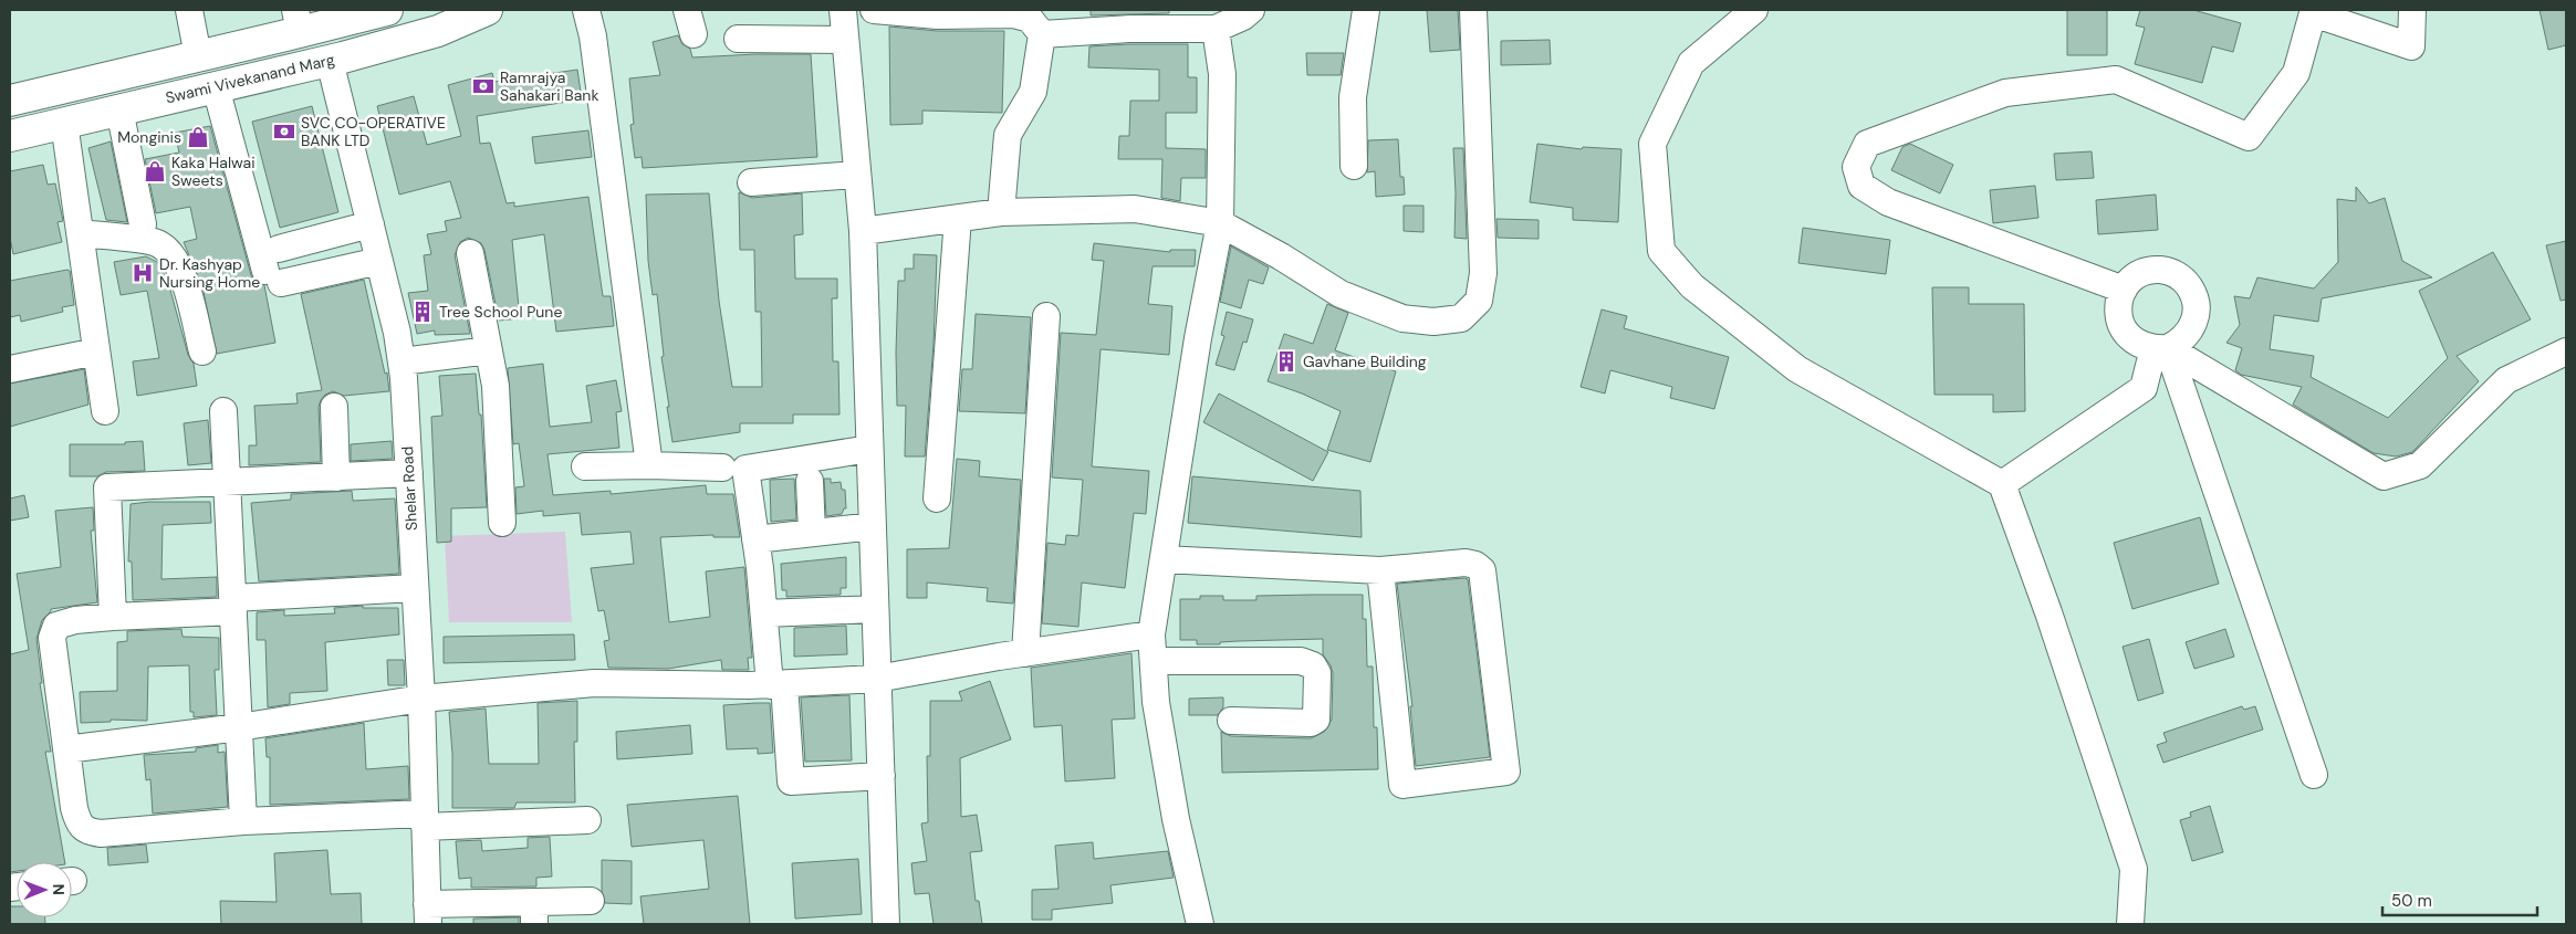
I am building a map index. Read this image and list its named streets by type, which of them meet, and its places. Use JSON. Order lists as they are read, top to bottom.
{
  "streets": {
    "main road": ["Swami Vivekanand Marg"],
    "street": ["Shelar Road"]
  },
  "crossings": [
    ["Swami Vivekanand Marg", "Shelar Road"]
  ],
  "places": {
    "bank": ["Ramrajya Sahakari Bank", "SVC CO-OPERATIVE BANK LTD"],
    "shop": ["Monginis", "Kaka Halwai Sweets"],
    "hospital": ["Dr. Kashyap Nursing Home"],
    "building": ["Tree School Pune", "Gavhane Building"]
  },
  "scale_bar": "50 m",
  "north": "right"
}
